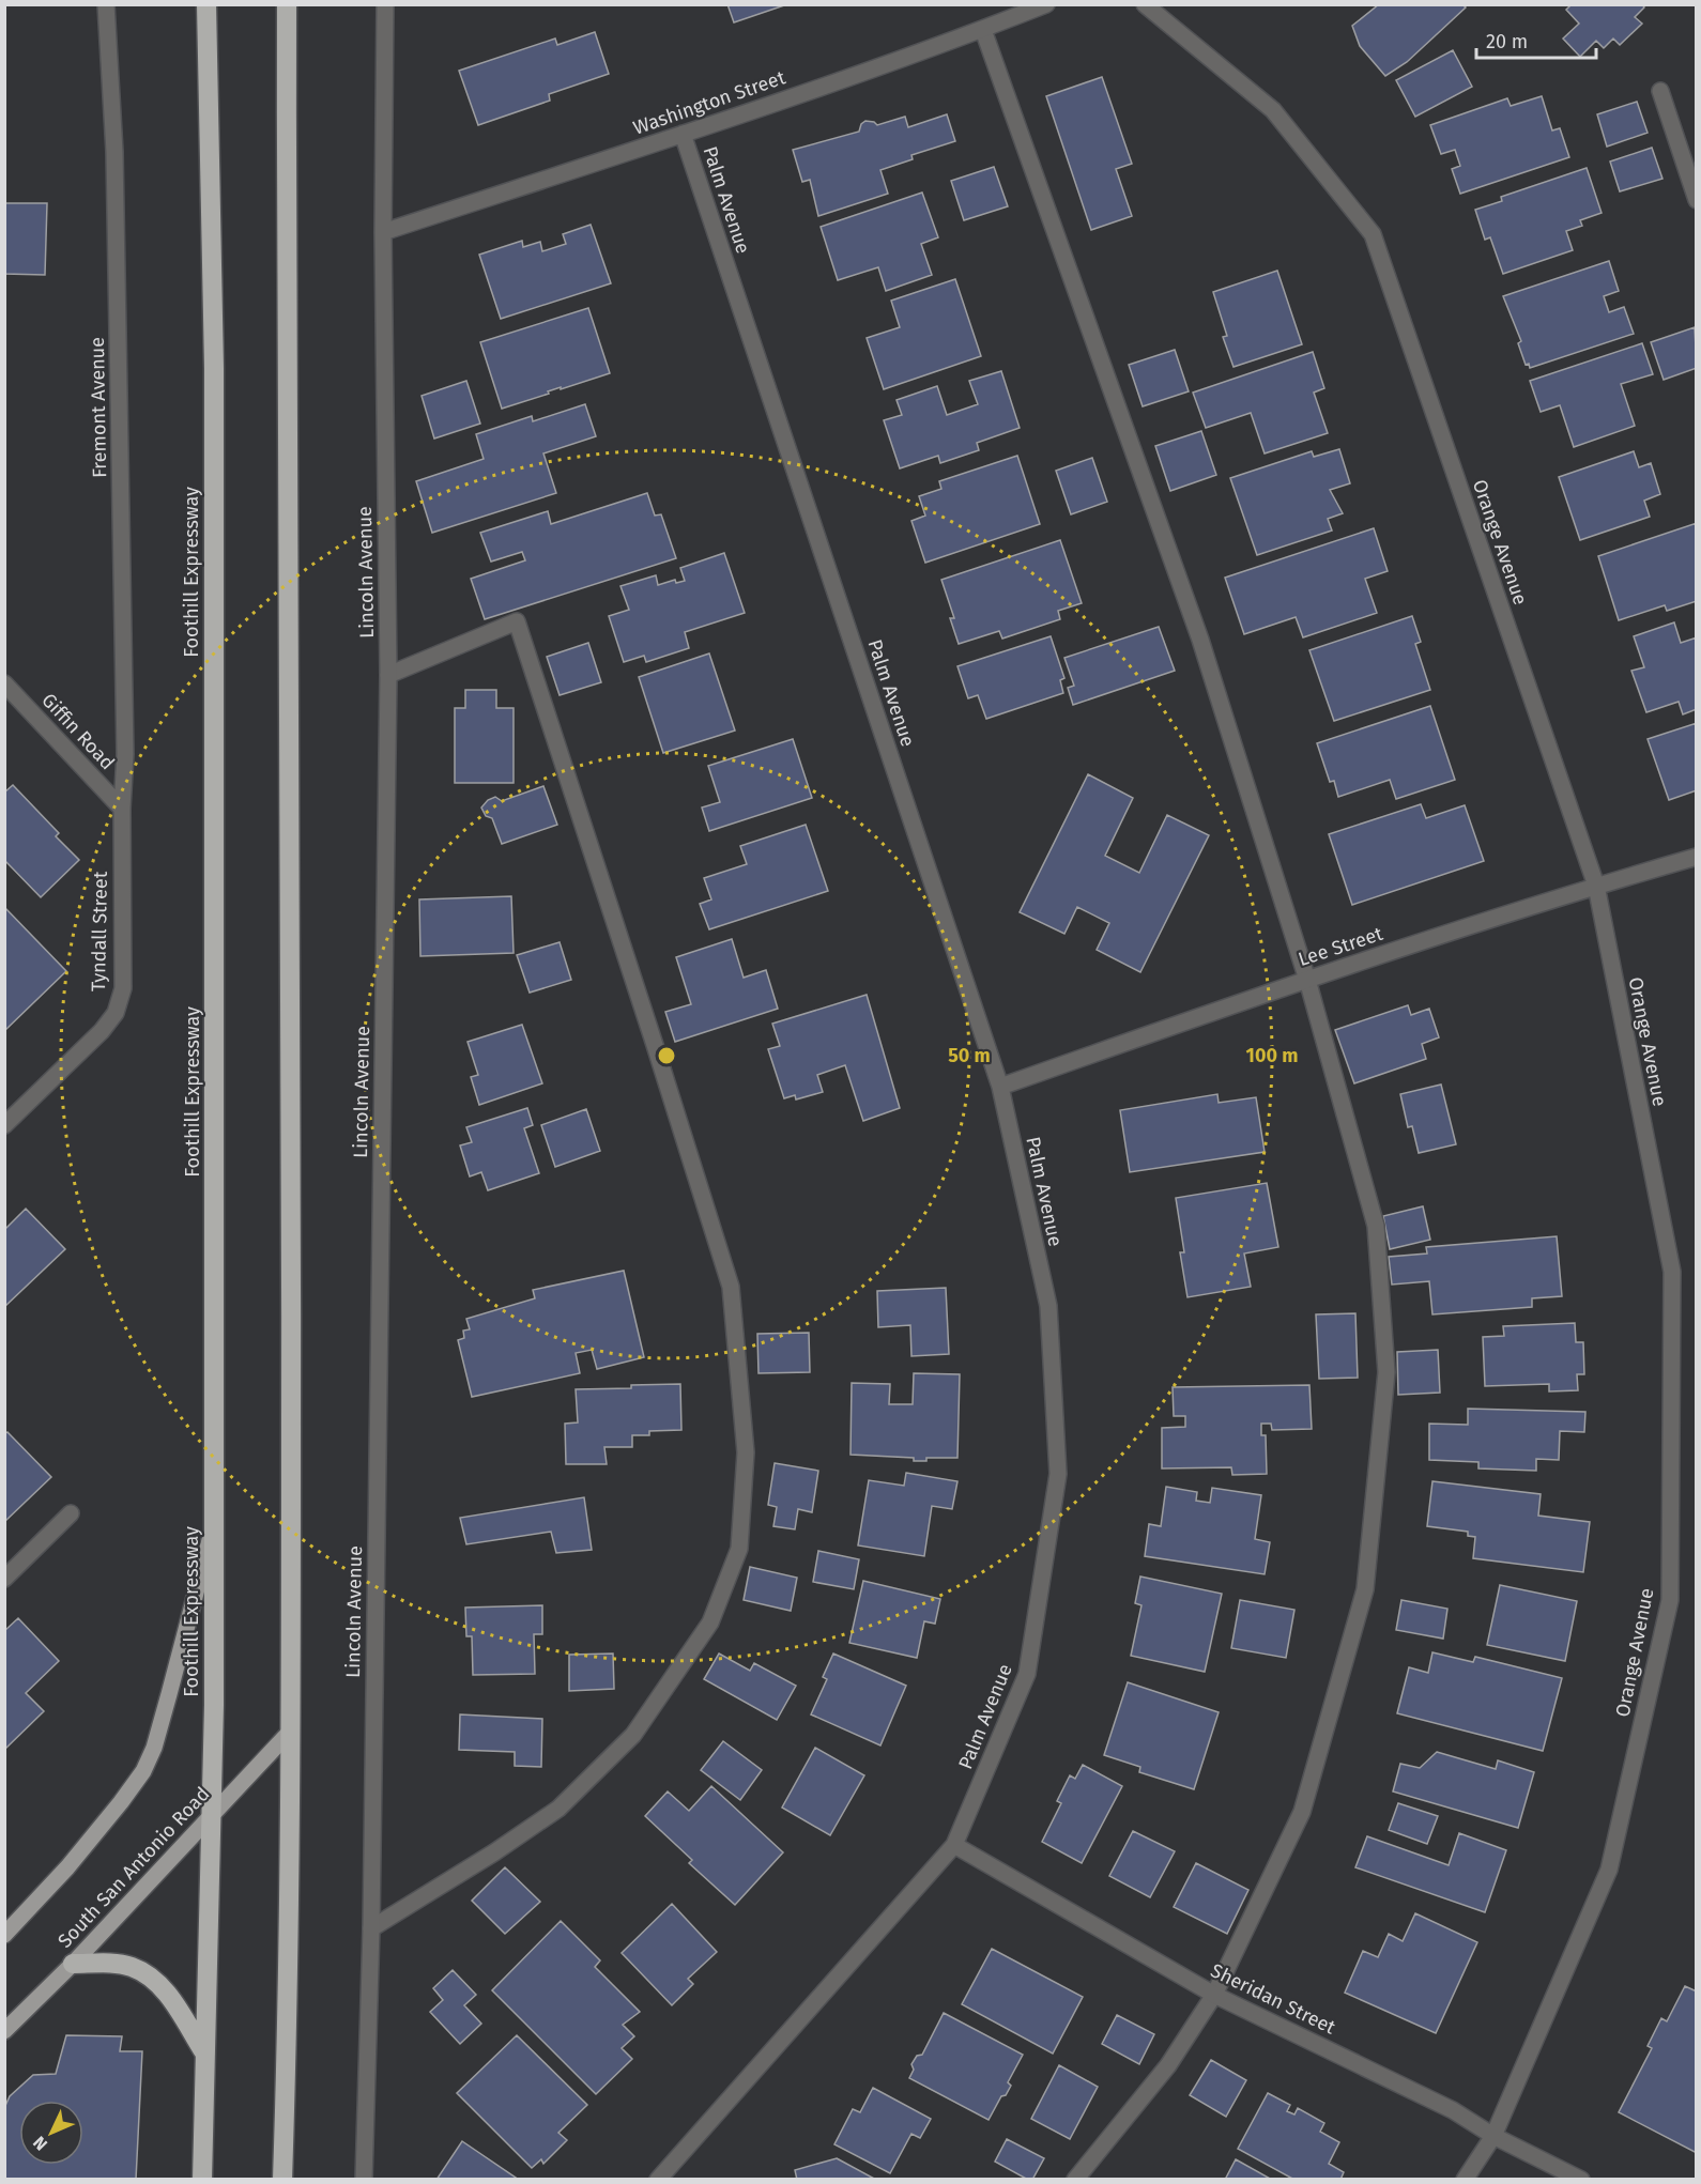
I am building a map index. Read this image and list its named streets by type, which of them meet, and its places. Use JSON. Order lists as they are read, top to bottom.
{
  "streets": {
    "highway": ["Foothill Expressway"],
    "main road": ["South San Antonio Road"],
    "street": [
      "Washington Street",
      "Palm Avenue",
      "Fremont Avenue",
      "Orange Avenue",
      "Lincoln Avenue",
      "Giffin Road",
      "Tyndall Street",
      "Lee Street",
      "Sheridan Street"
    ]
  },
  "crossings": [
    ["Washington Street", "Palm Avenue"],
    ["Washington Street", "Lincoln Avenue"],
    ["Palm Avenue", "Lee Street"],
    ["Palm Avenue", "Sheridan Street"],
    ["Fremont Avenue", "Giffin Road"],
    ["Fremont Avenue", "Tyndall Street"],
    ["Orange Avenue", "Lee Street"],
    ["Orange Avenue", "Sheridan Street"],
    ["Foothill Expressway", "South San Antonio Road"],
    ["Giffin Road", "Tyndall Street"]
  ],
  "scale_bar": "20 m",
  "north": "bottom left",
  "rings": ["50 m", "100 m"]
}
